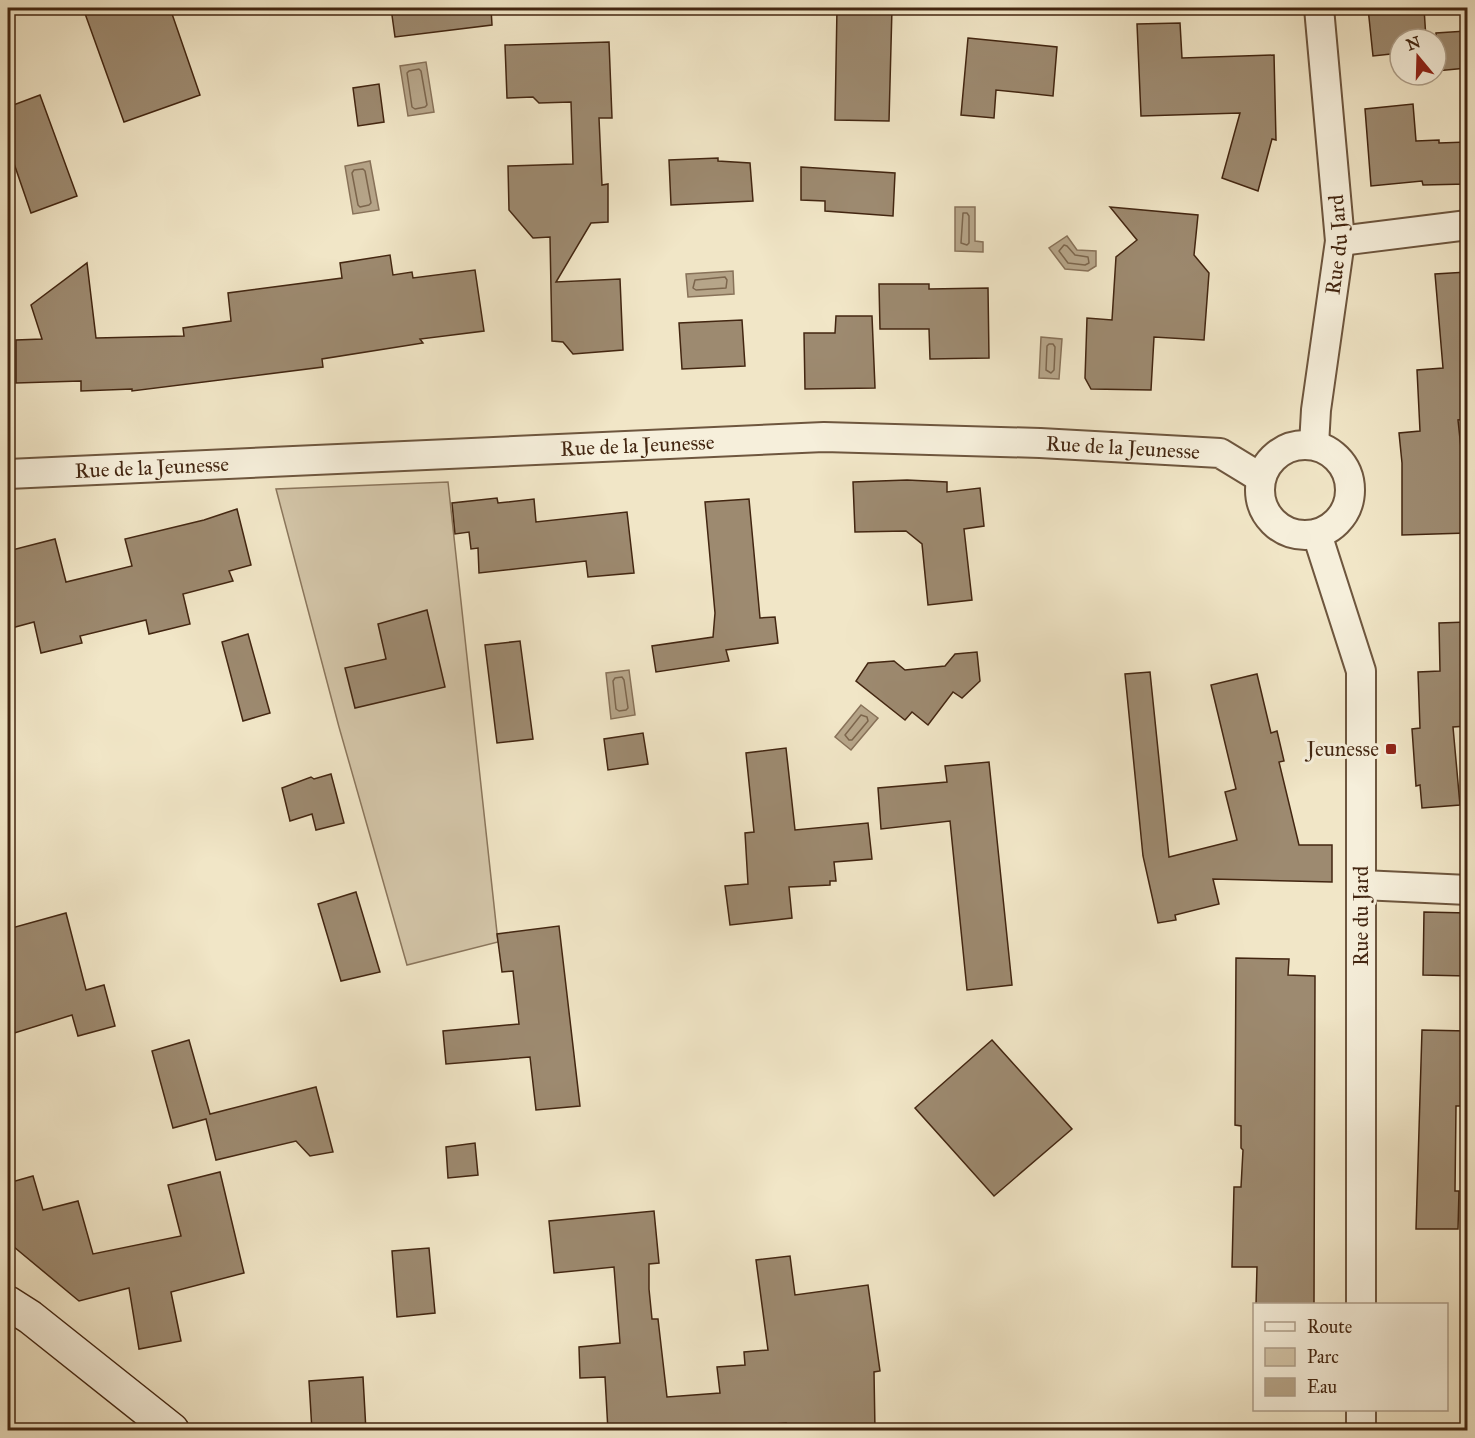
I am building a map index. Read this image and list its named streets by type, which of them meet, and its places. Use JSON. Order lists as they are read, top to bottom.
{
  "streets": {
    "street": ["Rue du Jard", "Rue de la Jeunesse"]
  },
  "crossings": [
    ["Rue du Jard", "Rue de la Jeunesse"]
  ],
  "places": {
    "transit": ["Jeunesse"]
  },
  "legend": ["Route", "Parc", "Eau"],
  "north": "top"
}
